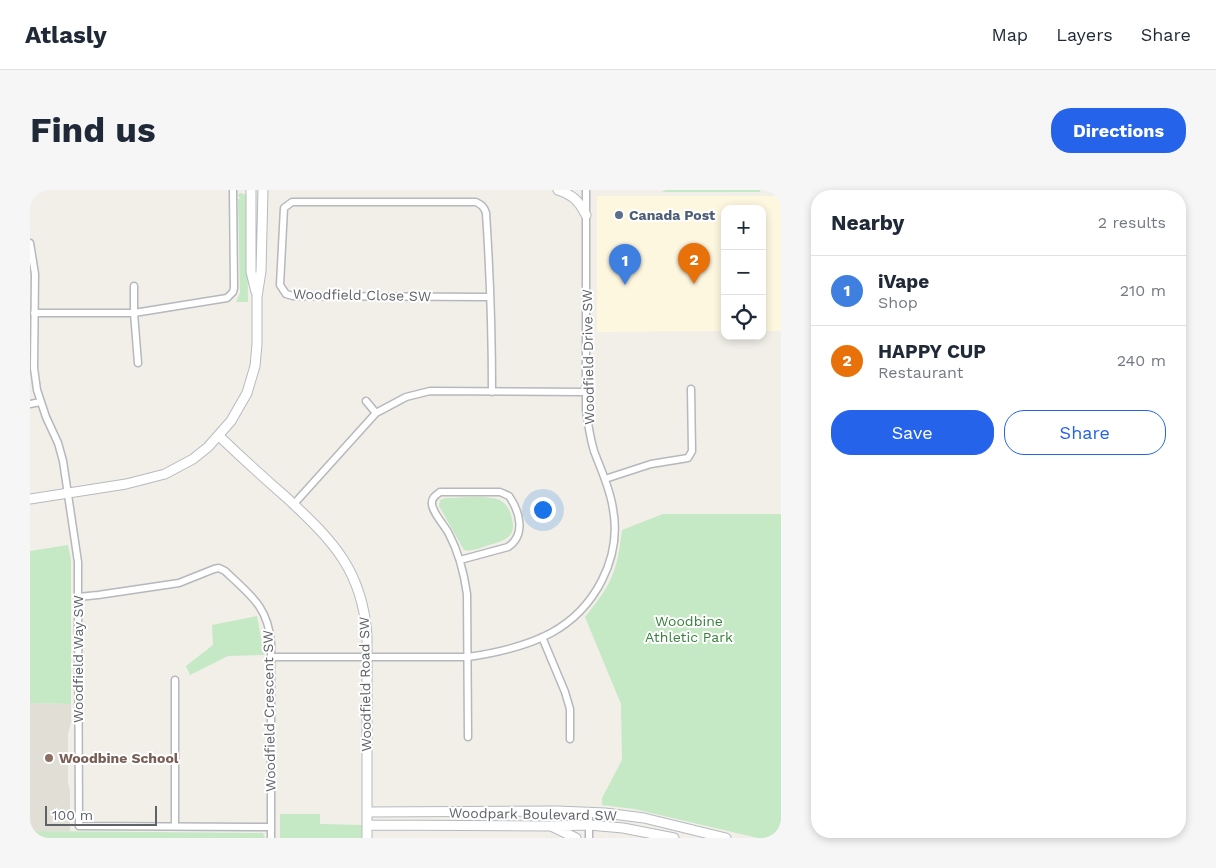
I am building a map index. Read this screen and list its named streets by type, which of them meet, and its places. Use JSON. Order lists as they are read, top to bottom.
{
  "streets": {
    "street": [
      "Woodfield Close SW",
      "Woodfield Drive SW",
      "Woodfield Way SW",
      "Woodfield Road SW",
      "Woodfield Crescent SW",
      "Woodpark Boulevard SW"
    ]
  },
  "crossings": [
    ["Woodfield Drive SW", "Woodfield Road SW"],
    ["Woodfield Drive SW", "Woodfield Crescent SW"],
    ["Woodfield Way SW", "Woodfield Crescent SW"],
    ["Woodfield Road SW", "Woodpark Boulevard SW"]
  ],
  "parks": ["Woodbine Athletic Park"],
  "places": ["Canada Post", "Woodbine School"],
  "scale_bar": "100 m",
  "page": {
    "header": "Atlasly",
    "nav": ["Map", "Layers", "Share"],
    "buttons": [
      "Directions",
      ["Save", "Share"]
    ],
    "title": "Find us",
    "heading": ["Nearby", "2 results"],
    "map_buttons": ["+", "−"],
    "pins": ["2", "1"],
    "list": [
      {
        "mark": "1",
        "name": "iVape",
        "note": "Shop",
        "value": "210 m"
      },
      {
        "mark": "2",
        "name": "HAPPY CUP",
        "note": "Restaurant",
        "value": "240 m"
      }
    ],
    "scale": "100 m"
  }
}
